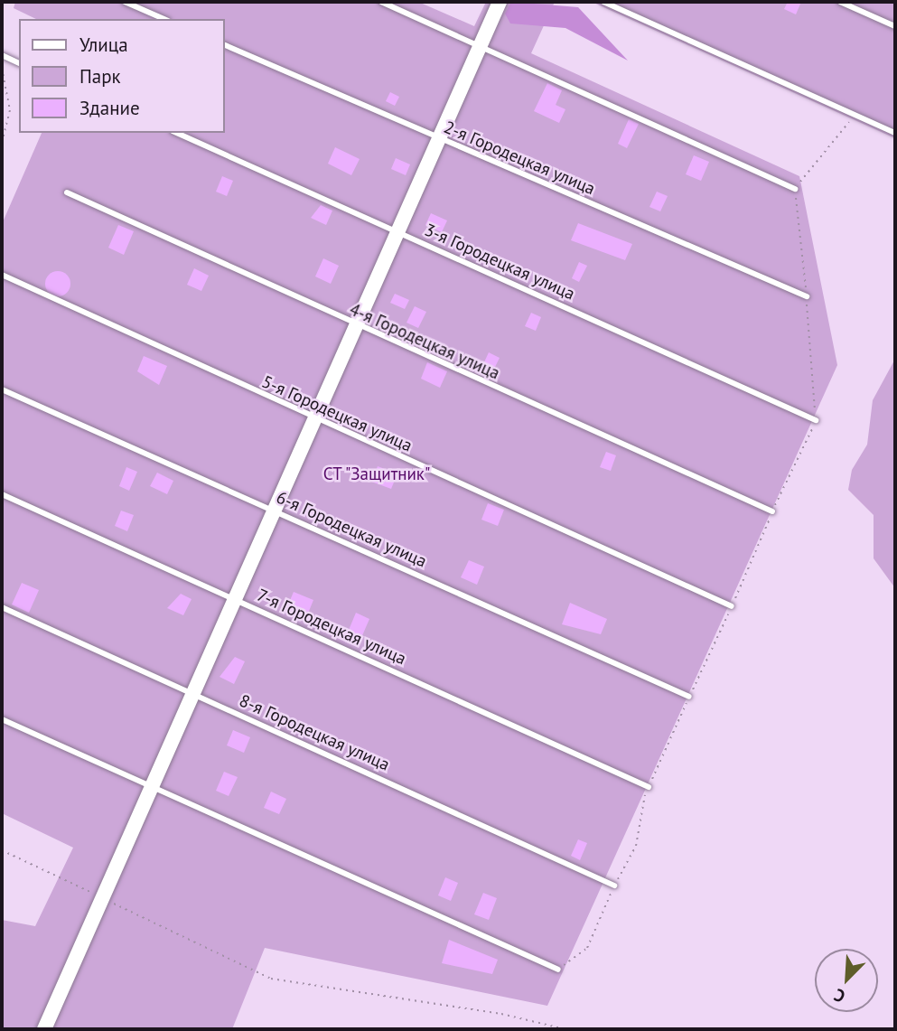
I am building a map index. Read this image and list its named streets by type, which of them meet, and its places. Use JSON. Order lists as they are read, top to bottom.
{
  "streets": {
    "lane": [
      "2-я Городецкая улица",
      "3-я Городецкая улица",
      "4-я Городецкая улица",
      "5-я Городецкая улица",
      "6-я Городецкая улица",
      "7-я Городецкая улица",
      "8-я Городецкая улица"
    ]
  },
  "parks": ["СТ \"Защитник\""],
  "legend": ["Улица", "Парк", "Здание"],
  "north": "bottom left"
}
